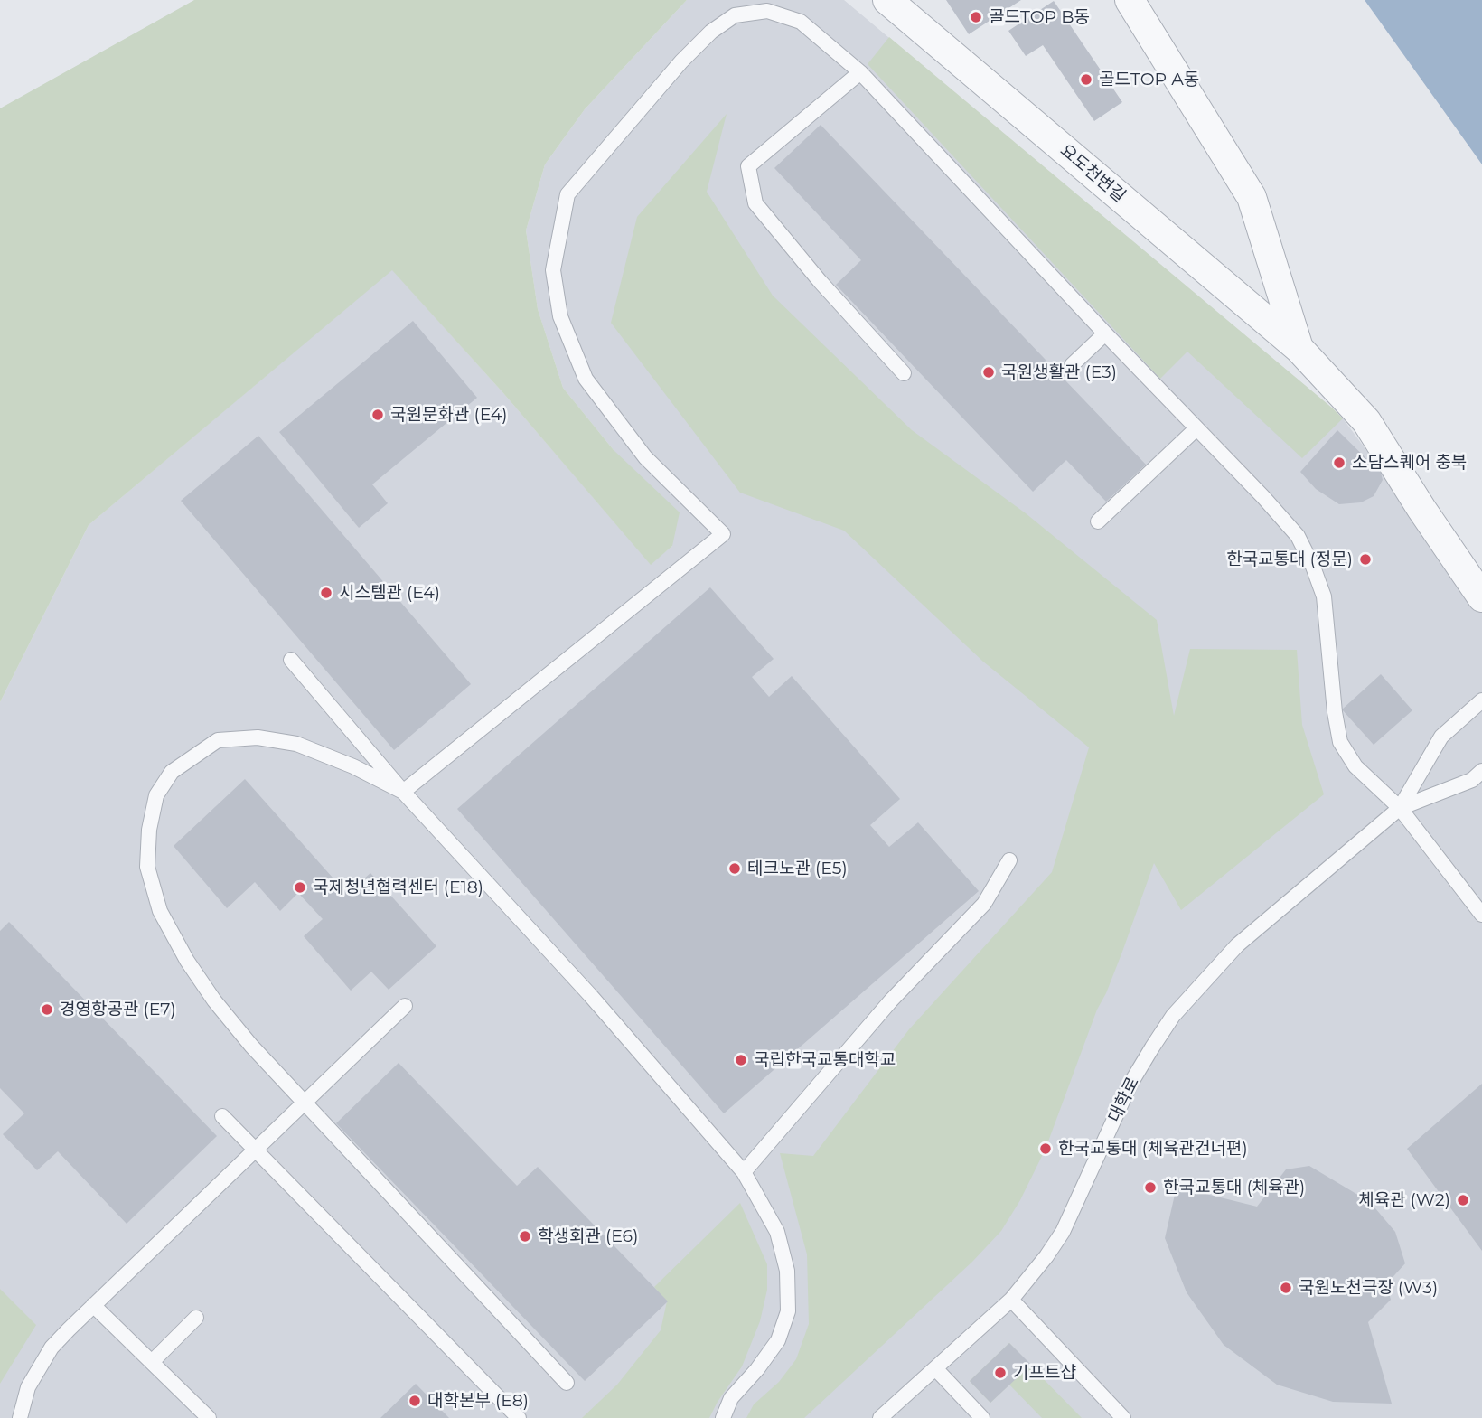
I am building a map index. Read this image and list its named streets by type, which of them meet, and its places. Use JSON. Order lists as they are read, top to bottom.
{
  "streets": {
    "street": ["요도천변길"],
    "lane": ["대학로"]
  },
  "places": [
    "골드TOP B동",
    "골드TOP A동",
    "국원생활관 (E3)",
    "국원문화관 (E4)",
    "소담스퀘어 충북",
    "한국교통대 (정문)",
    "시스템관 (E4)",
    "테크노관 (E5)",
    "국제청년협력센터 (E18)",
    "경영항공관 (E7)",
    "국립한국교통대학교",
    "한국교통대 (체육관건너편)",
    "한국교통대 (체육관)",
    "체육관 (W2)",
    "학생회관 (E6)",
    "국원노천극장 (W3)",
    "기프트샵",
    "대학본부 (E8)"
  ]
}
